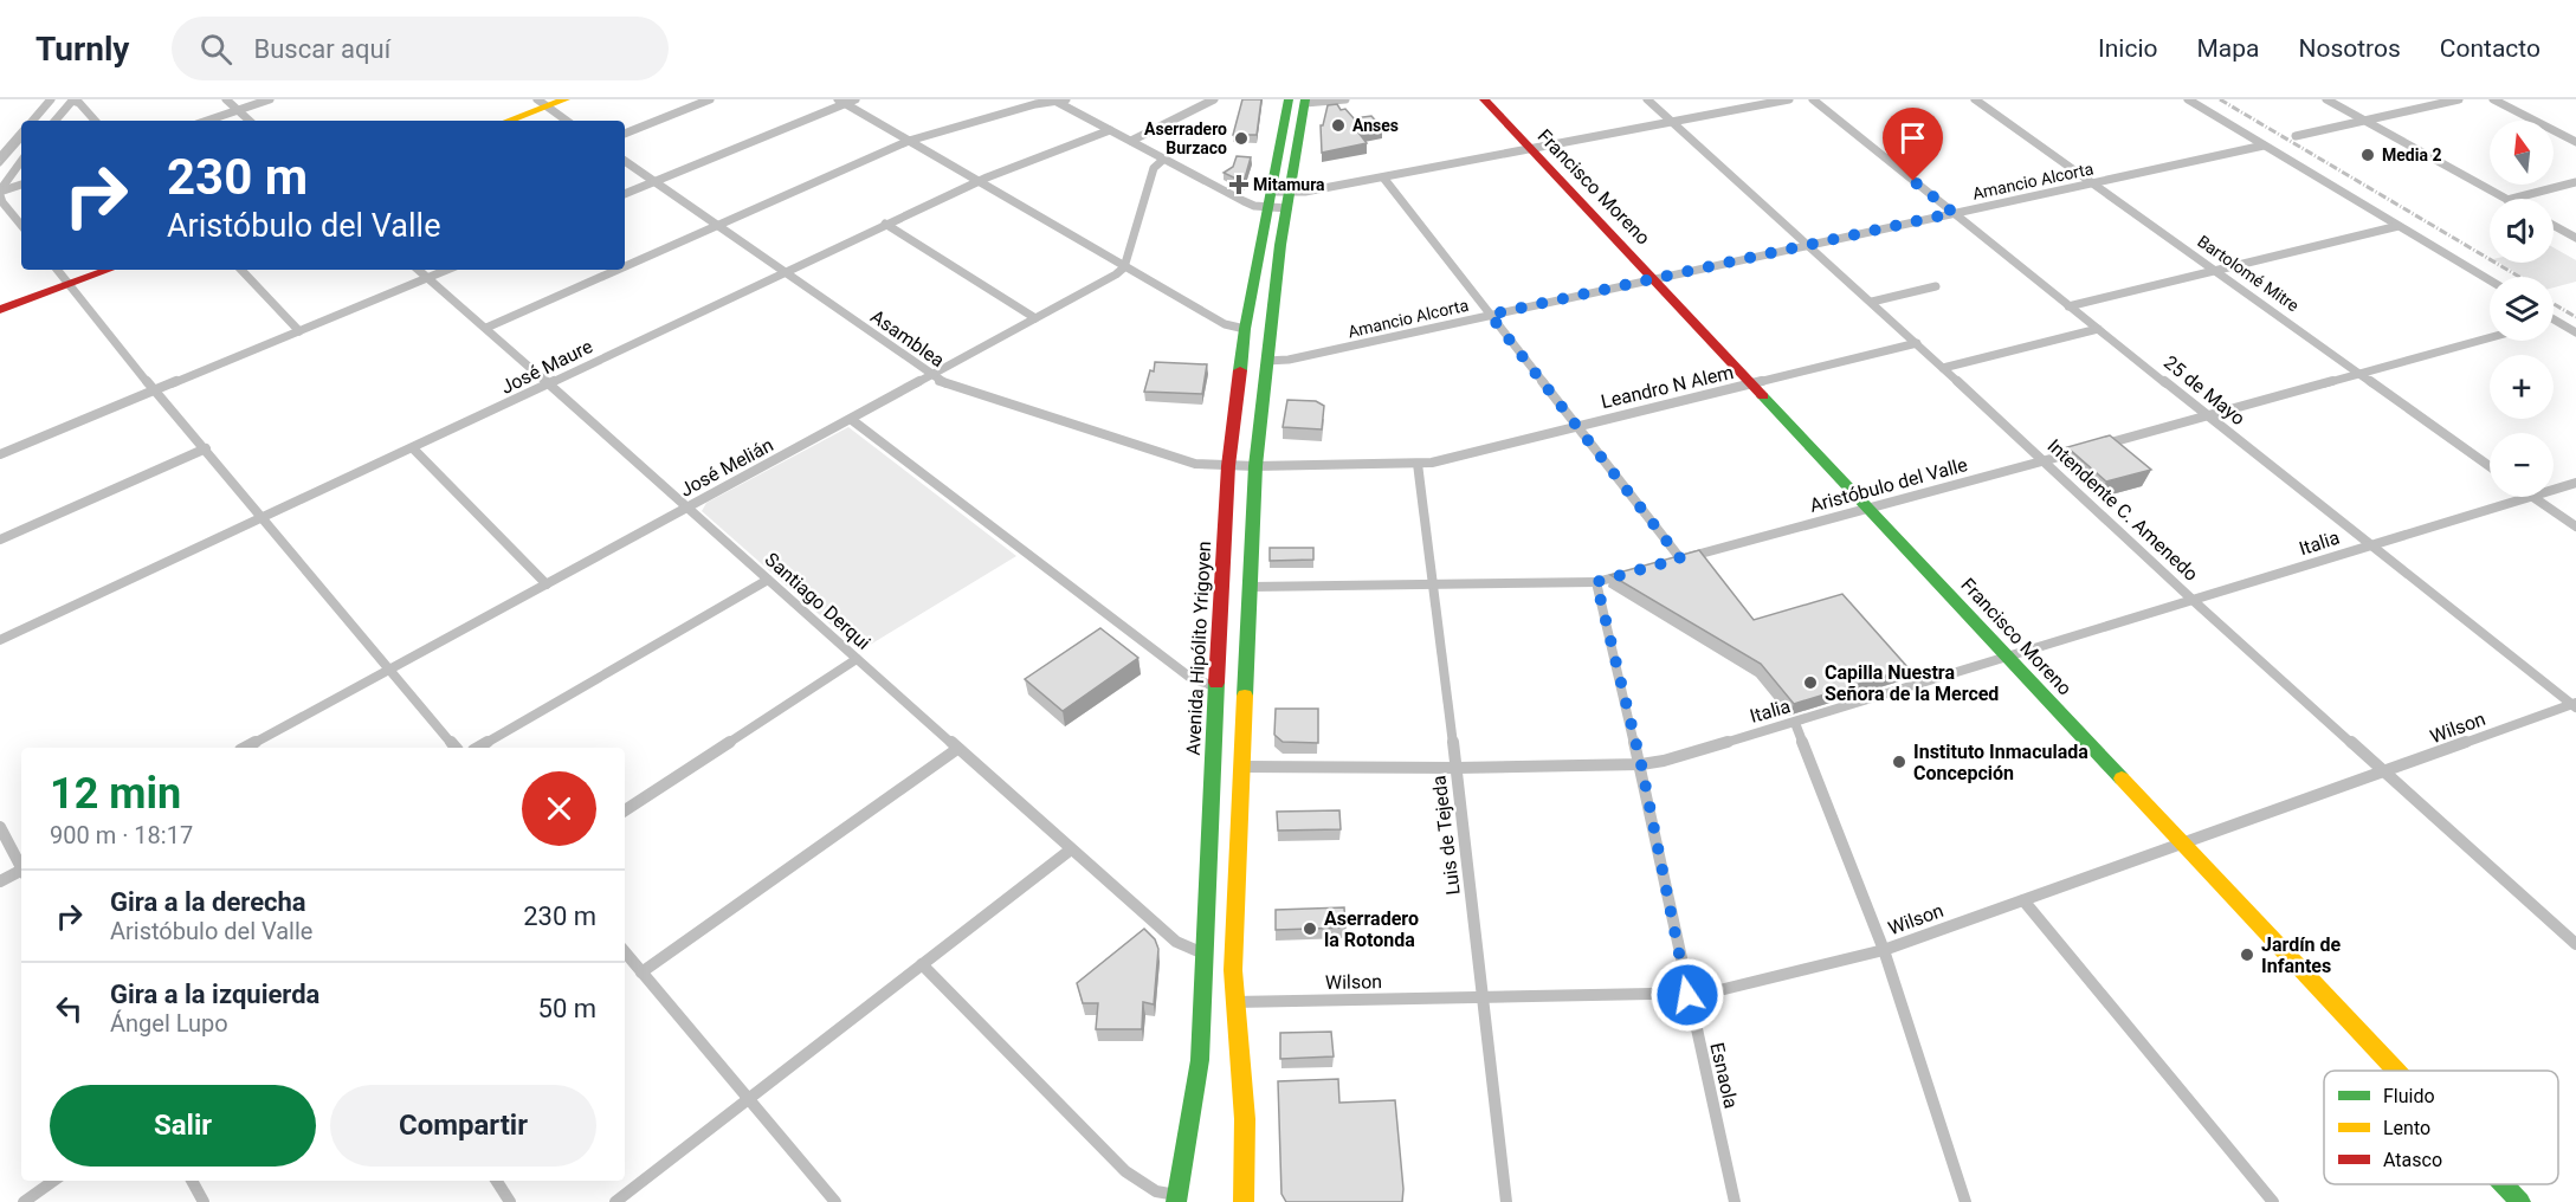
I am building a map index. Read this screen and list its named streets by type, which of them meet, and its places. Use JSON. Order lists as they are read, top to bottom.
{
  "streets": {
    "main road": ["Francisco Moreno", "Avenida Hipólito Yrigoyen"],
    "street": [
      "Amancio Alcorta",
      "Bartolomé Mitre",
      "Asamblea",
      "José Maure",
      "Leandro N Alem",
      "25 de Mayo",
      "José Melián",
      "Aristóbulo del Valle",
      "Intendente C. Amenedo",
      "Italia",
      "Santiago Derqui",
      "Wilson",
      "Luis de Tejeda",
      "Esnaola"
    ]
  },
  "crossings": [
    ["Amancio Alcorta", "Francisco Moreno"],
    ["Amancio Alcorta", "Bartolomé Mitre"],
    ["Amancio Alcorta", "25 de Mayo"],
    ["Amancio Alcorta", "Intendente C. Amenedo"],
    ["Francisco Moreno", "Leandro N Alem"],
    ["Francisco Moreno", "Aristóbulo del Valle"],
    ["Francisco Moreno", "Italia"],
    ["Francisco Moreno", "Wilson"],
    ["Asamblea", "José Maure"],
    ["Asamblea", "Leandro N Alem"],
    ["Asamblea", "José Melián"],
    ["Asamblea", "Avenida Hipólito Yrigoyen"],
    ["José Maure", "Santiago Derqui"],
    ["Leandro N Alem", "Intendente C. Amenedo"],
    ["Leandro N Alem", "Luis de Tejeda"],
    ["25 de Mayo", "Italia"],
    ["25 de Mayo", "Wilson"],
    ["José Melián", "Santiago Derqui"],
    ["Aristóbulo del Valle", "Intendente C. Amenedo"],
    ["Intendente C. Amenedo", "Italia"],
    ["Intendente C. Amenedo", "Wilson"],
    ["Italia", "Luis de Tejeda"],
    ["Italia", "Esnaola"],
    ["Santiago Derqui", "Avenida Hipólito Yrigoyen"],
    ["Wilson", "Luis de Tejeda"],
    ["Wilson", "Esnaola"]
  ],
  "places": {
    "other": [
      "Anses",
      "Aserradero Burzaco",
      "Media 2",
      "Capilla Nuestra Señora de la Merced",
      "Instituto Inmaculada Concepción",
      "Aserradero la Rotonda",
      "Jardín de Infantes"
    ],
    "health": ["Mitamura"]
  },
  "legend": ["Fluido", "Lento", "Atasco"],
  "north": "top",
  "page": {
    "header": "Turnly",
    "search": "Buscar aquí",
    "nav": [
      "Inicio",
      "Mapa",
      "Nosotros",
      "Contacto"
    ],
    "map_buttons": ["+", "−"],
    "turn": ["230 m", "Aristóbulo del Valle"],
    "heading": ["12 min", "900 m · 18:17"],
    "list": [
      {
        "name": "Gira a la derecha",
        "note": "Aristóbulo del Valle",
        "value": "230 m"
      },
      {
        "name": "Gira a la izquierda",
        "note": "Ángel Lupo",
        "value": "50 m"
      }
    ],
    "buttons": ["Salir", "Compartir"]
  }
}
